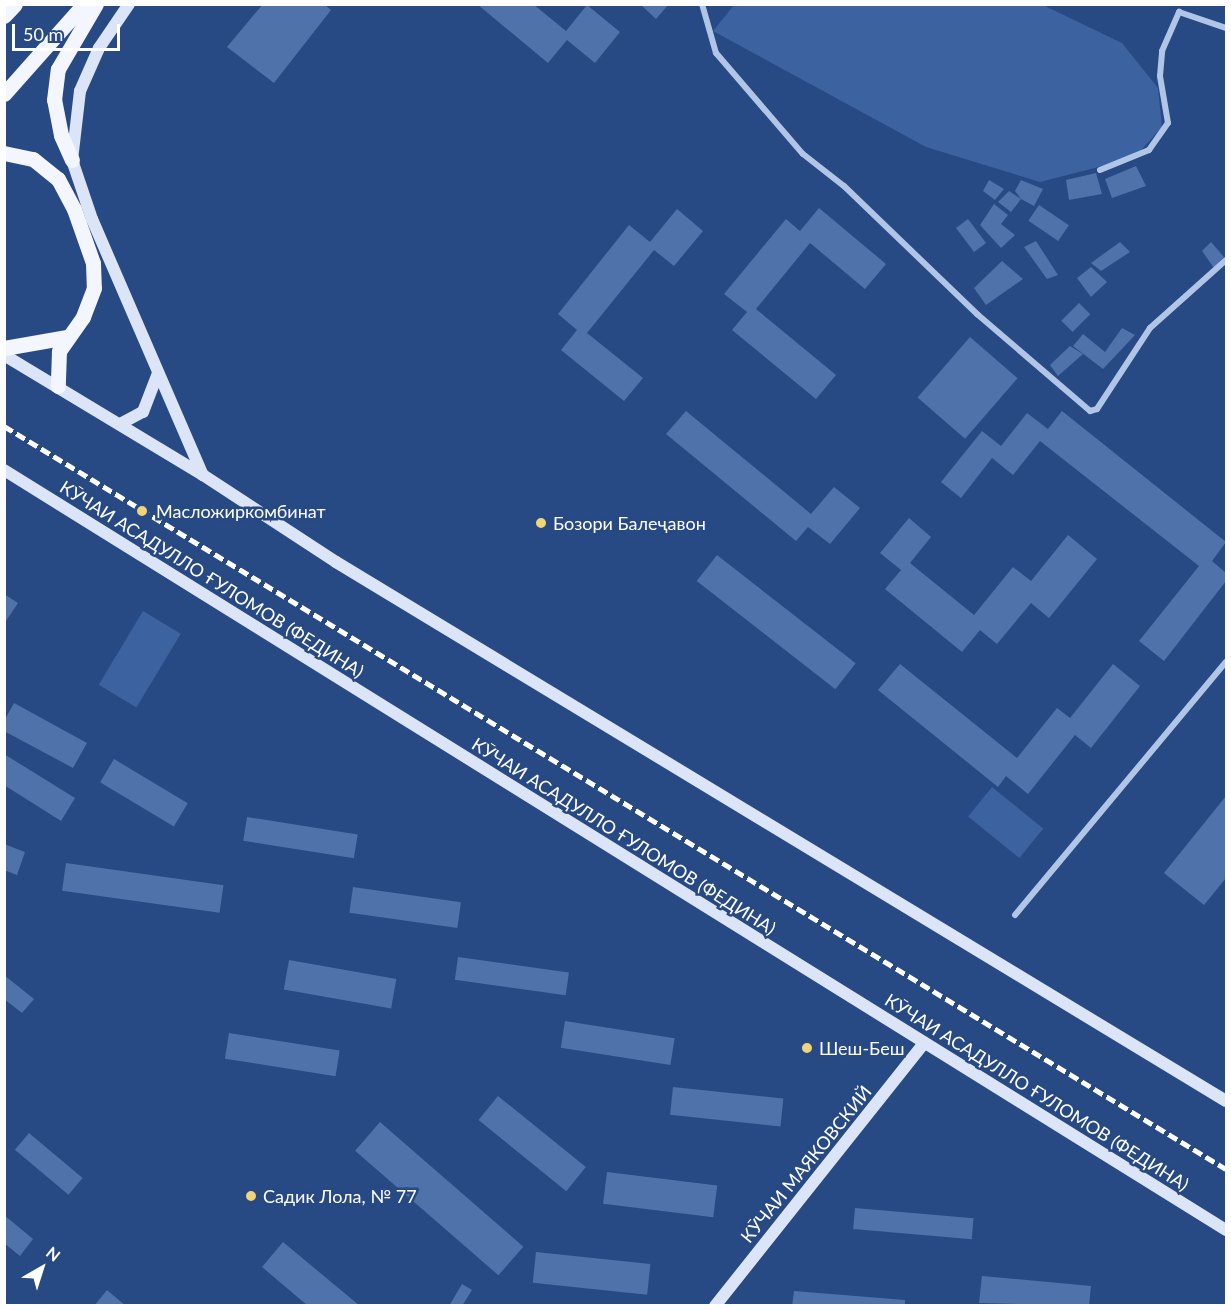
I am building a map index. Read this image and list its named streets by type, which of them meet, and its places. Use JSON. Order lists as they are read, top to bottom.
{
  "streets": {
    "street": ["КӮЧАИ АСАДУЛЛО ҒУЛОМОВ (ФЕДИНА)", "КӮЧАИ МАЯКОВСКИЙ"]
  },
  "crossings": [
    ["КӮЧАИ АСАДУЛЛО ҒУЛОМОВ (ФЕДИНА)", "КӮЧАИ МАЯКОВСКИЙ"]
  ],
  "places": [
    "Масложиркомбинат",
    "Бозори Балеҷавон",
    "Шеш-Беш",
    "Садик Лола, № 77"
  ],
  "scale_bar": "50 m",
  "north": "top right"
}
